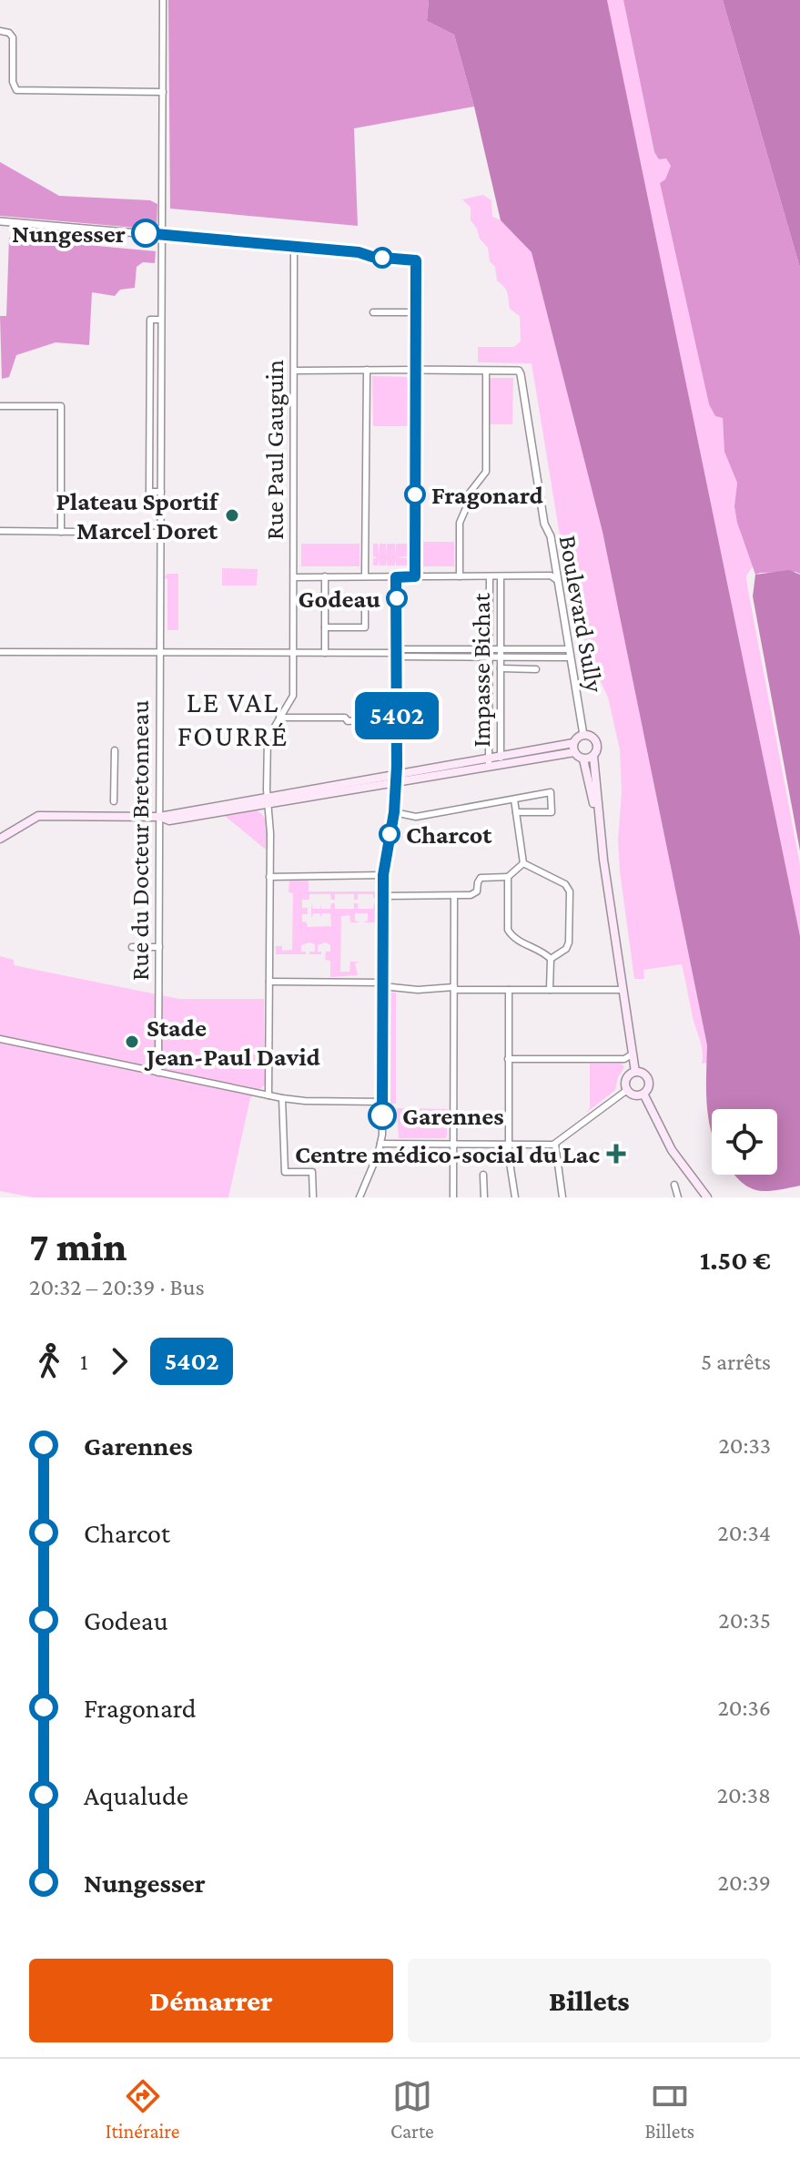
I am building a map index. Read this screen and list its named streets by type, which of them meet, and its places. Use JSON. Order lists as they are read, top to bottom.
{
  "streets": {
    "street": [
      "Rue Paul Gauguin",
      "Boulevard Sully",
      "Impasse Bichat",
      "Rue du Docteur Bretonneau"
    ]
  },
  "districts": ["LE VAL FOURRÉ"],
  "places": {
    "other": [
      "Nungesser",
      "Fragonard",
      "Plateau Sportif Marcel Doret",
      "Godeau",
      "Charcot",
      "Stade Jean-Paul David",
      "Garennes"
    ],
    "health": ["Centre médico-social du Lac"]
  },
  "lines": ["bus line 5402"],
  "page": {
    "on_map": "5402",
    "heading": ["7 min", "20:32 – 20:39 · Bus", "1.50 €"],
    "legs": ["1", "5402", "5 arrêts"],
    "list": [
      {
        "name": "Garennes",
        "value": "20:33"
      },
      {
        "name": "Charcot",
        "value": "20:34"
      },
      {
        "name": "Godeau",
        "value": "20:35"
      },
      {
        "name": "Fragonard",
        "value": "20:36"
      },
      {
        "name": "Aqualude",
        "value": "20:38"
      },
      {
        "name": "Nungesser",
        "value": "20:39"
      }
    ],
    "buttons": ["Démarrer", "Billets"],
    "tabs": ["Itinéraire", "Carte", "Billets"]
  }
}
